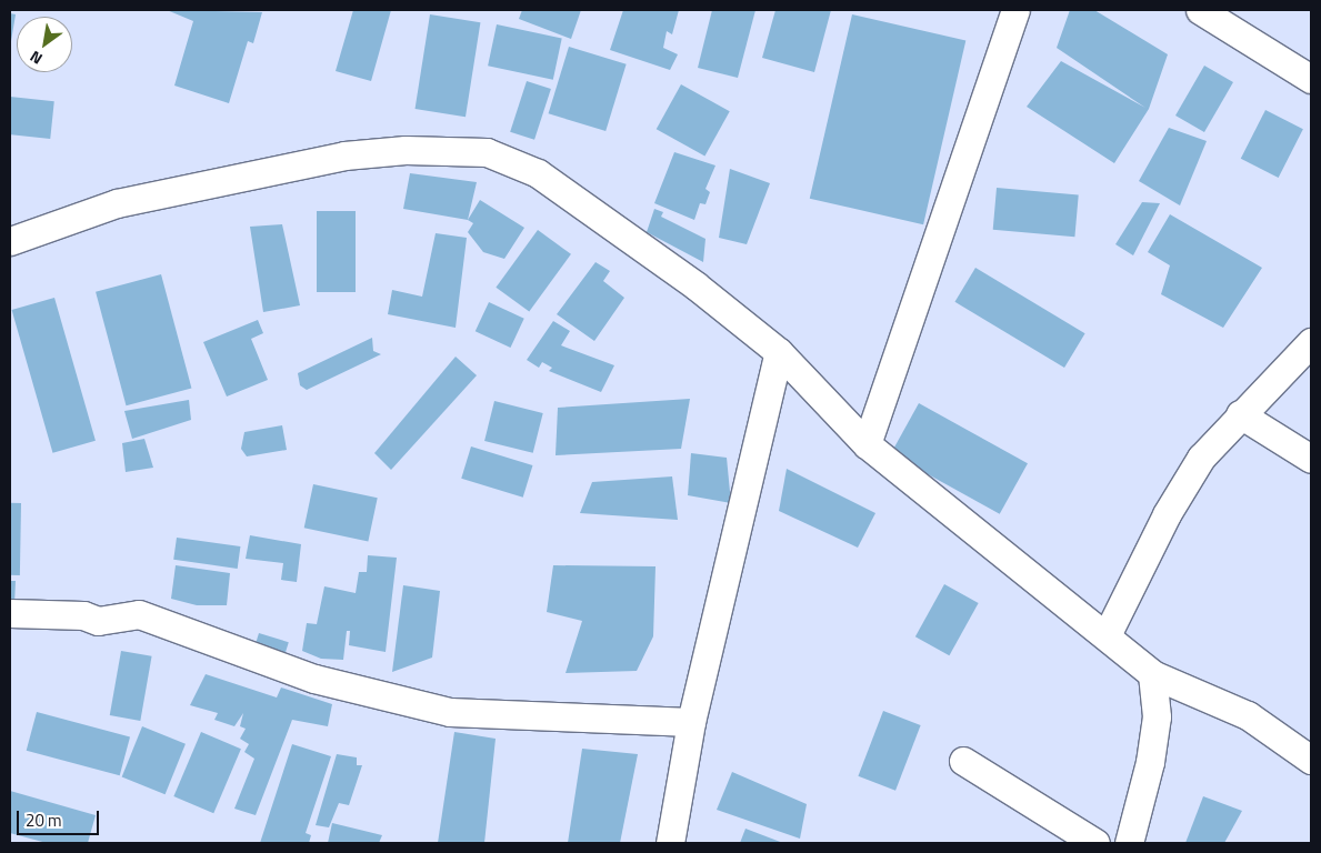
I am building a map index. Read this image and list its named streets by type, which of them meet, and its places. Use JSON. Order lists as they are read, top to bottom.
{
  "scale_bar": "20 m",
  "north": "bottom left"
}
